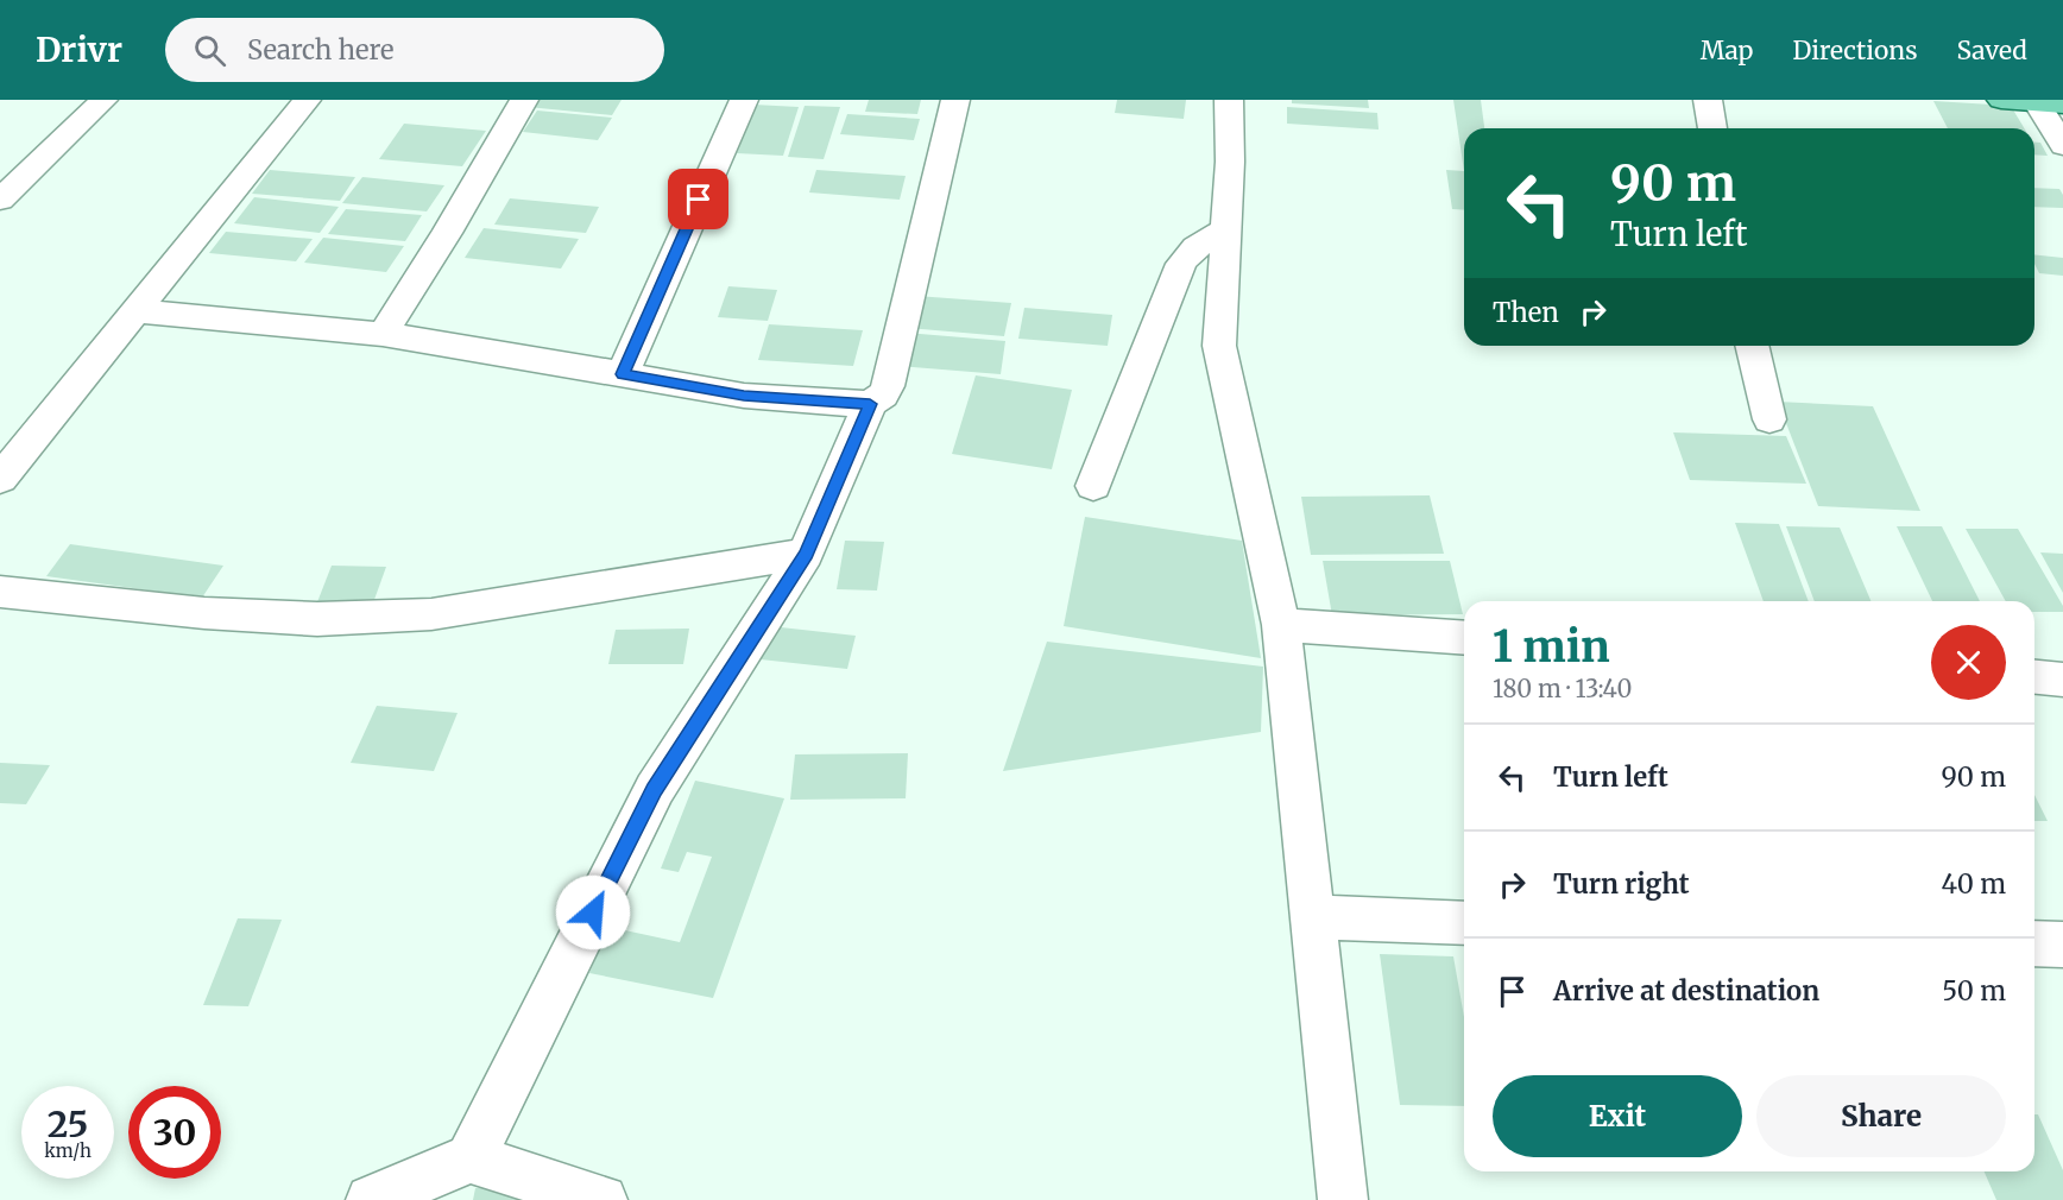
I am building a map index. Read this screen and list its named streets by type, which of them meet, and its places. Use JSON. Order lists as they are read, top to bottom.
{
  "page": {
    "header": "Drivr",
    "search": "Search here",
    "nav": ["Map", "Directions", "Saved"],
    "turn": ["90 m", "Turn left"],
    "then": "Then",
    "heading": ["1 min", "180 m · 13:40"],
    "list": [
      {
        "name": "Turn left",
        "value": "90 m"
      },
      {
        "name": "Turn right",
        "value": "40 m"
      },
      {
        "name": "Arrive at destination",
        "value": "50 m"
      }
    ],
    "buttons": ["Exit", "Share"],
    "speed": "25 km/h",
    "limit": "30"
  }
}
